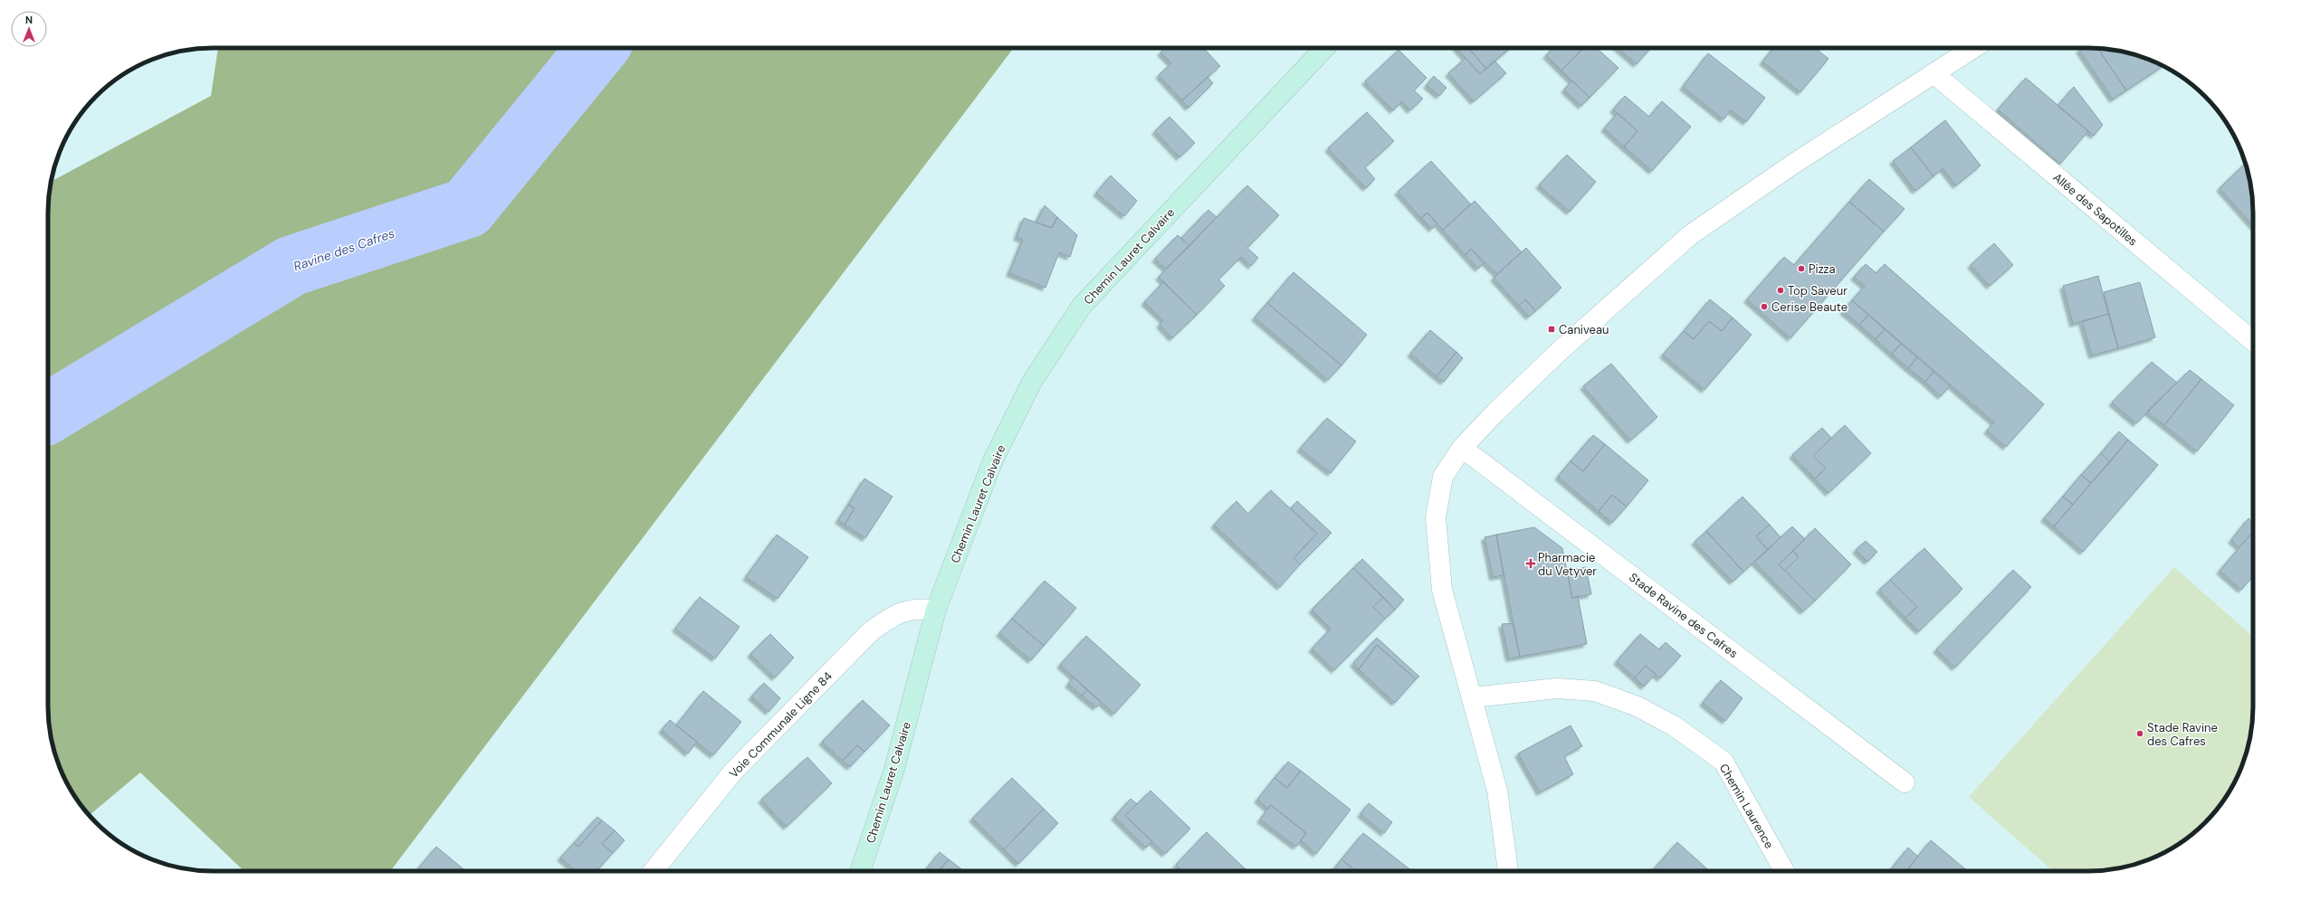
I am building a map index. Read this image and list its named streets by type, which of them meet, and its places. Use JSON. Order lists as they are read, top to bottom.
{
  "streets": {
    "main road": ["Chemin Lauret Calvaire"],
    "street": [
      "Allée des Sapotilles",
      "Stade Ravine des Cafres",
      "Voie Communale Ligne 84",
      "Chemin Laurence"
    ]
  },
  "crossings": [
    ["Chemin Lauret Calvaire", "Voie Communale Ligne 84"]
  ],
  "water": ["Ravine des Cafres"],
  "places": {
    "other": [
      "Pizza",
      "Top Saveur",
      "Cerise Beaute",
      "Stade Ravine des Cafres"
    ],
    "transit": ["Caniveau"],
    "health": ["Pharmacie du Vetyver"]
  },
  "north": "top"
}
